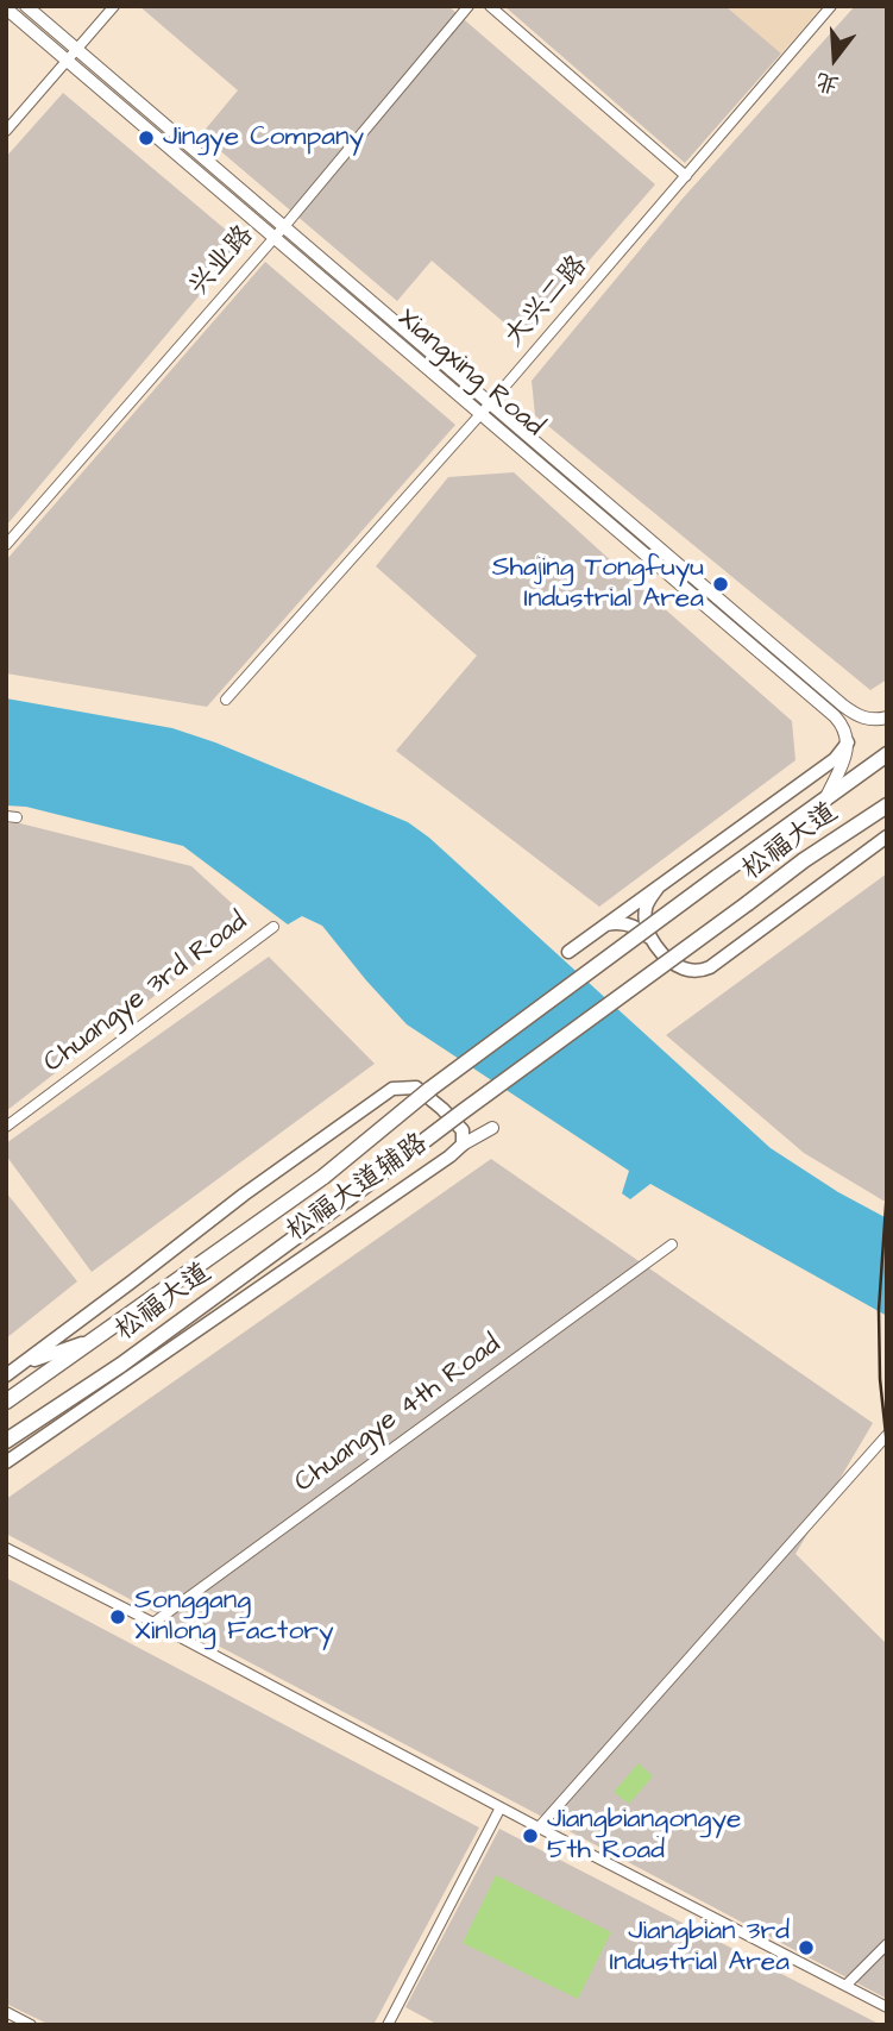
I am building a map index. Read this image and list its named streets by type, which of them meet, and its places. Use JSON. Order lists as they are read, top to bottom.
{
  "streets": {
    "main road": ["松福大道", "松福大道辅路"],
    "street": [
      "兴业路",
      "大兴二路",
      "Xiangxing Road",
      "Chuangye 3rd Road",
      "Chuangye 4th Road"
    ]
  },
  "crossings": [
    ["兴业路", "Xiangxing Road"],
    ["大兴二路", "Xiangxing Road"]
  ],
  "places": [
    "Jingye Company",
    "Shajing Tongfuyu Industrial Area",
    "Songgang Xinlong Factory",
    "Jiangbiangongye 5th Road",
    "Jiangbian 3rd Industrial Area"
  ],
  "north": "bottom"
}
